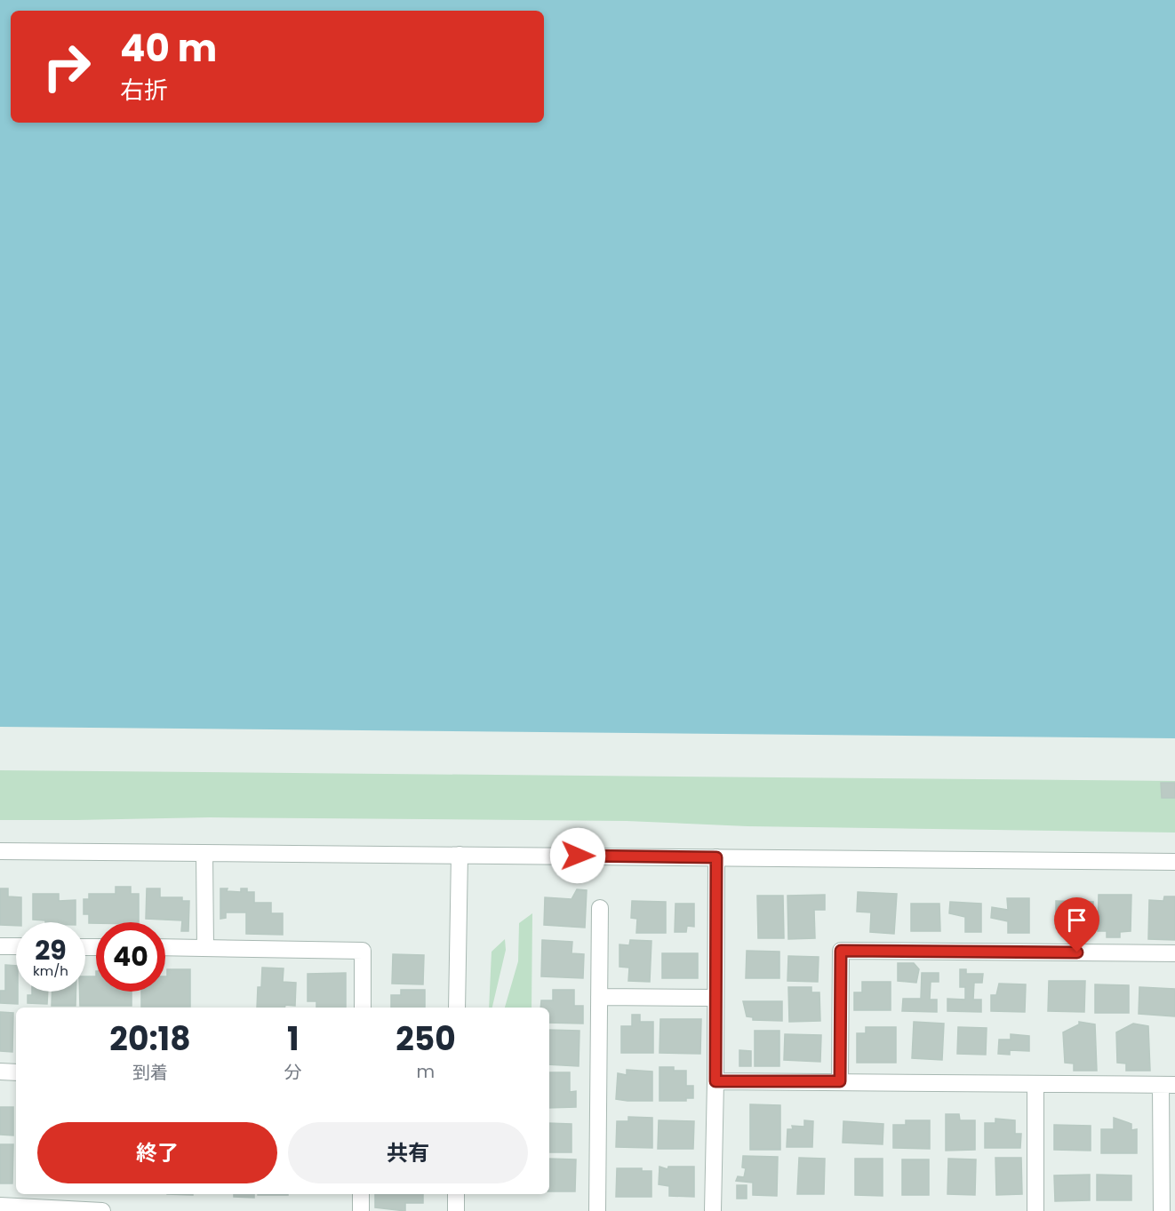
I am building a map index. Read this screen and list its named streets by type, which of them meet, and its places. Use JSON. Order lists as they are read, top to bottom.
{
  "page": {
    "turn": ["40 m", "右折"],
    "speed": "29 km/h",
    "limit": "40",
    "eta": [
      "20:18",
      "到着",
      "1",
      "分",
      "250",
      "m"
    ],
    "buttons": ["終了", "共有"]
  }
}
